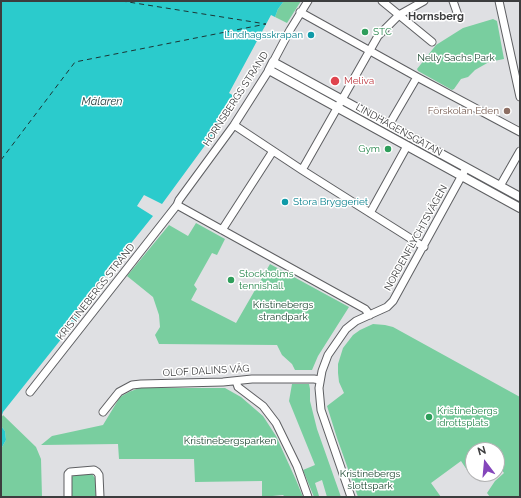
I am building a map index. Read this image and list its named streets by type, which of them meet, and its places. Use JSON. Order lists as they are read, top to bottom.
{
  "streets": {
    "street": [
      "HORNSBERGS STRAND",
      "LINDHAGENSGATAN",
      "NORDENFLYCHTSVÄGEN",
      "KRISTINEBERGS STRAND",
      "OLOF DALINS VÄG"
    ]
  },
  "crossings": [
    ["HORNSBERGS STRAND", "LINDHAGENSGATAN"],
    ["HORNSBERGS STRAND", "KRISTINEBERGS STRAND"],
    ["LINDHAGENSGATAN", "NORDENFLYCHTSVÄGEN"],
    ["NORDENFLYCHTSVÄGEN", "OLOF DALINS VÄG"]
  ],
  "districts": ["Hornsberg"],
  "water": ["Mälaren"],
  "parks": [
    "Nelly Sachs Park",
    "Kristinebergs strandpark",
    "Kristinebergsparken",
    "Kristinebergs slottspark"
  ],
  "places": [
    "STC",
    "Lindhagsskrapan",
    "Meliva",
    "Förskolan Eden",
    "Gym",
    "Stora Bryggeriet",
    "Stockholms tennishall",
    "Kristinebergs idrottsplats"
  ],
  "north": "top"
}
